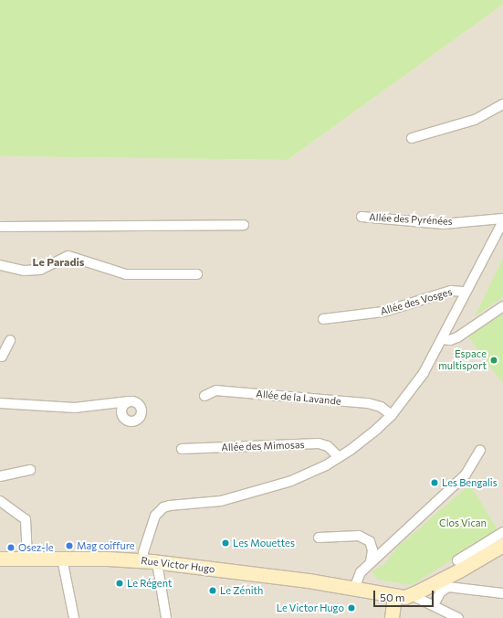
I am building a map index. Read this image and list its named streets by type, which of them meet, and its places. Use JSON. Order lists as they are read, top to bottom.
{
  "streets": {
    "main road": ["Rue Victor Hugo"],
    "street": [
      "Allée des Pyrénées",
      "Allée des Vosges",
      "Allée de la Lavande",
      "Allée des Mimosas"
    ]
  },
  "districts": ["Le Paradis"],
  "parks": ["Clos Vican"],
  "places": [
    "Espace multisport",
    "Les Bengalis",
    "Les Mouettes",
    "Mag coiffure",
    "Osez-le",
    "Le Régent",
    "Le Zénith",
    "Le Victor Hugo"
  ],
  "scale_bar": "50 m"
}
